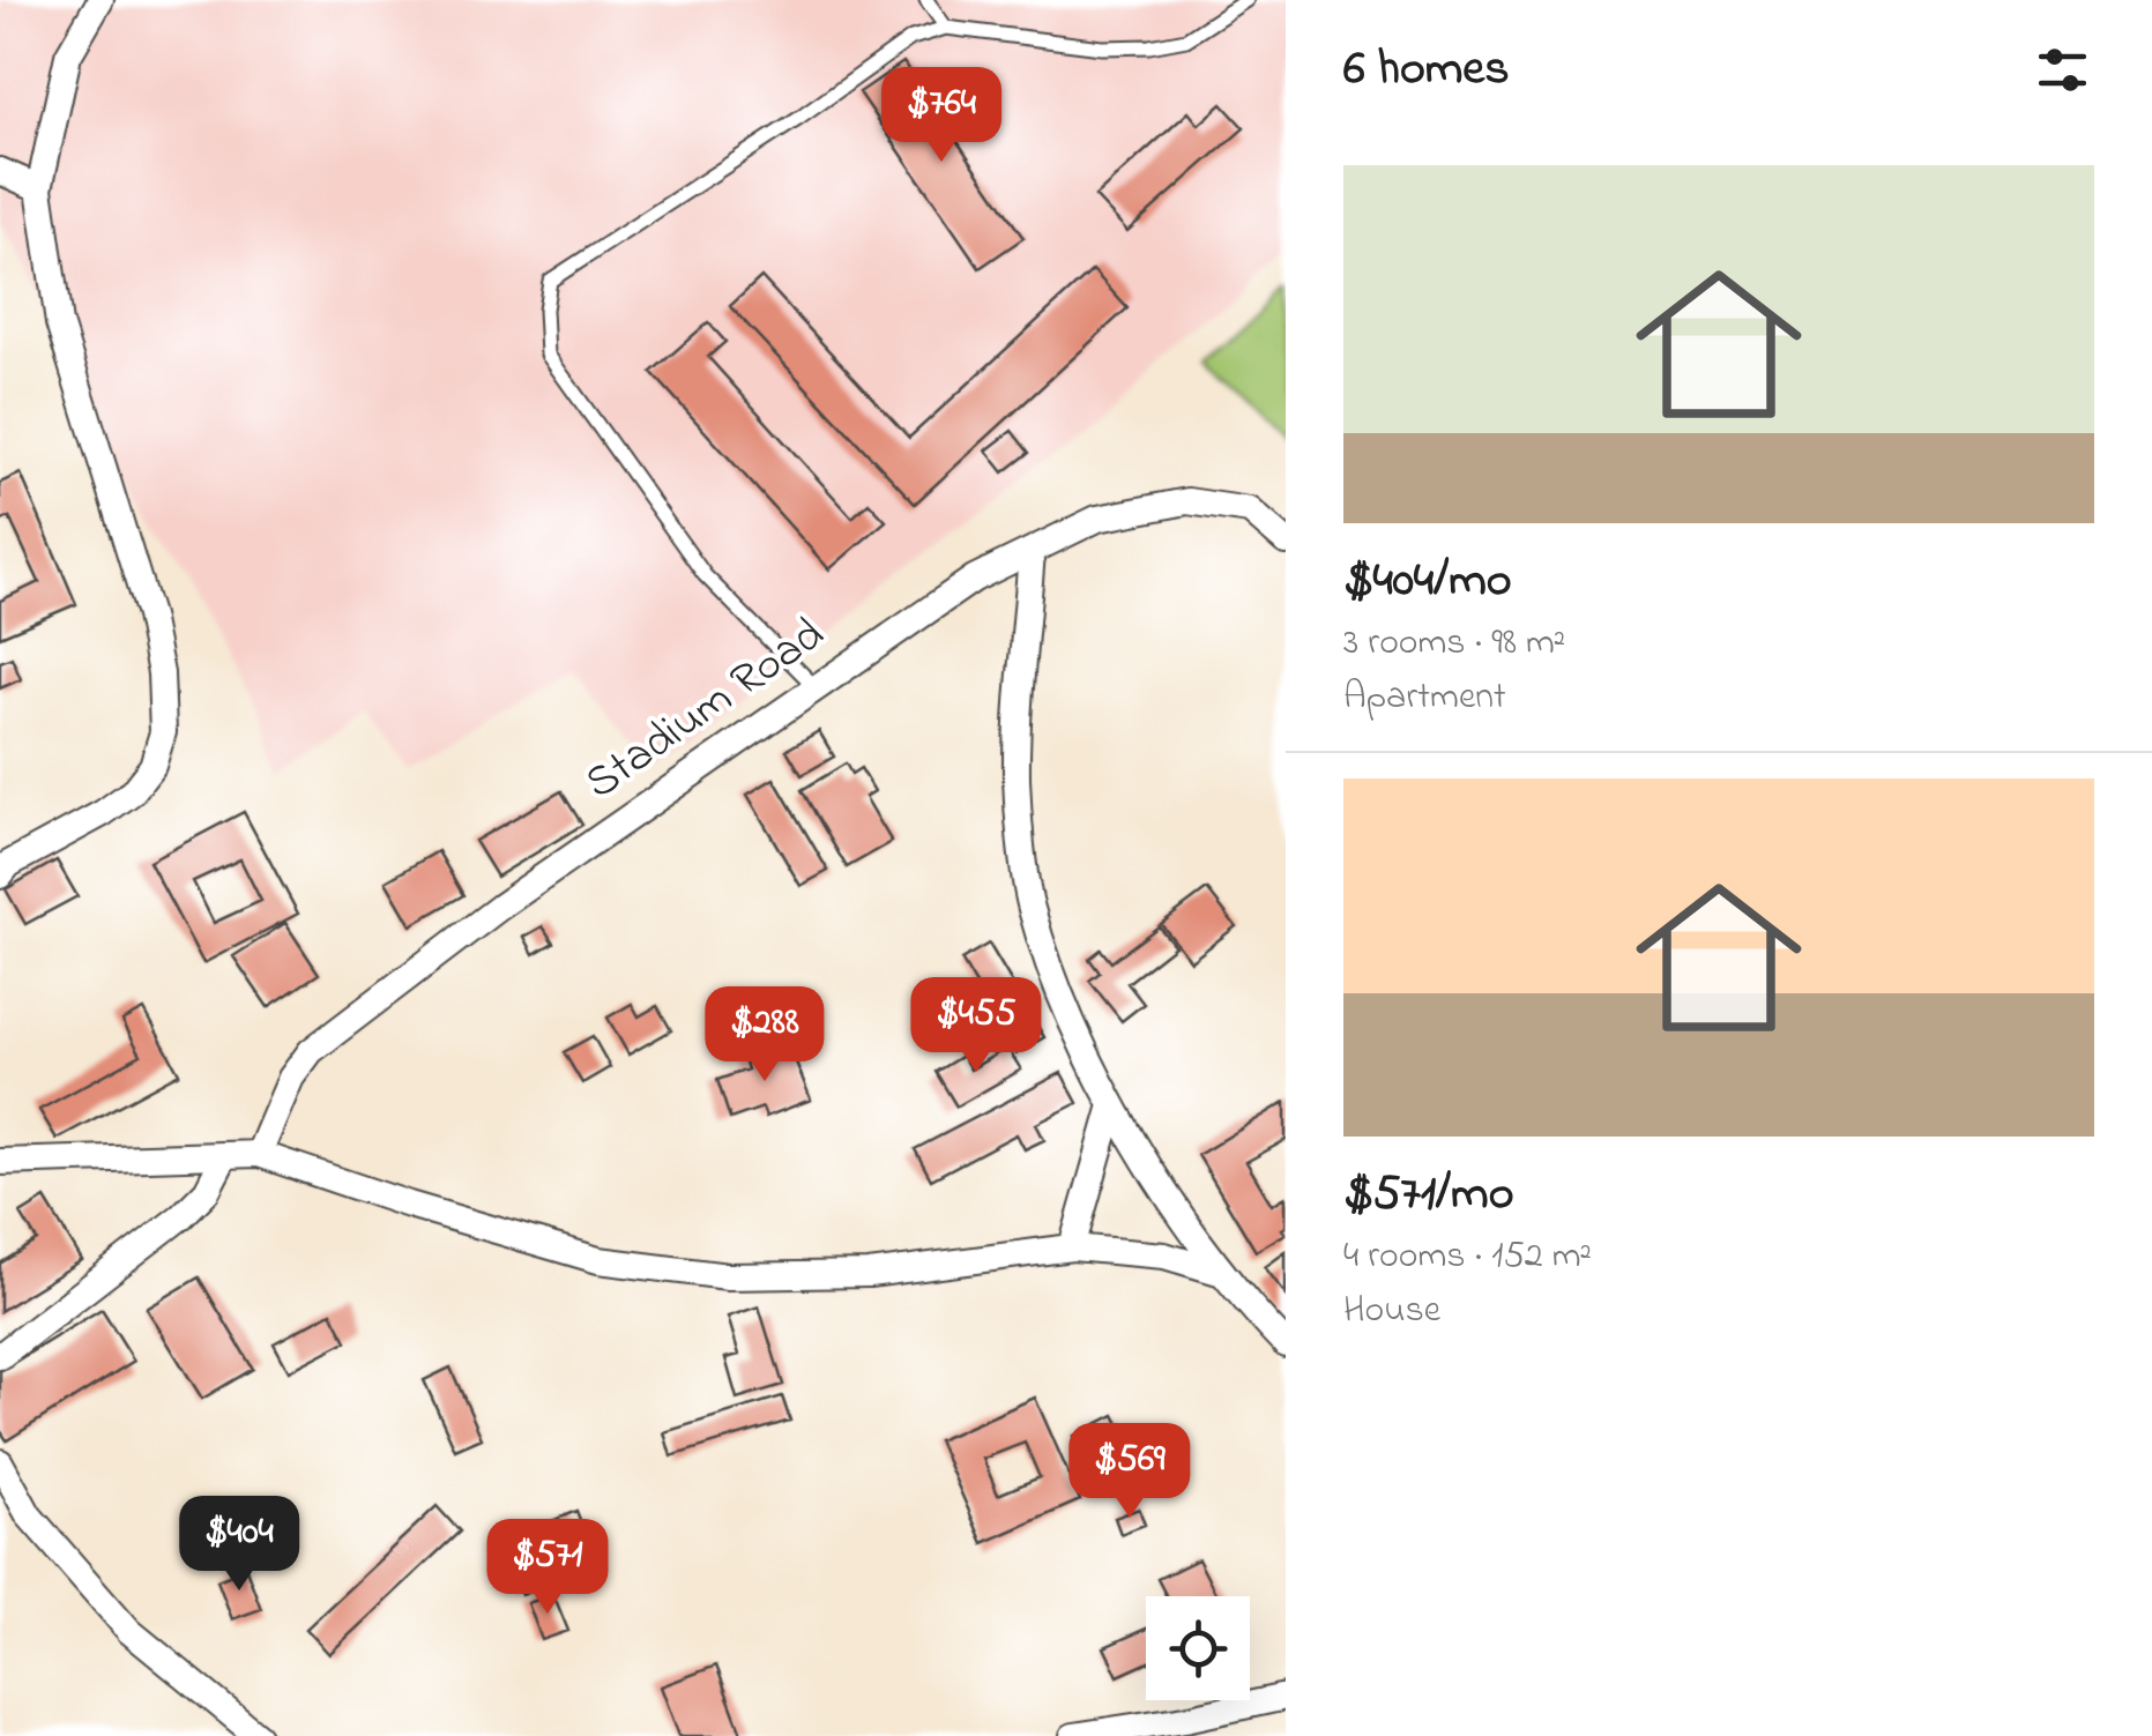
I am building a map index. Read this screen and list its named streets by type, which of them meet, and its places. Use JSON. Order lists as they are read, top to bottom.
{
  "streets": {
    "street": ["Stadium Road"]
  },
  "page": {
    "heading": "6 homes",
    "price": [
      "$764",
      "$455",
      "$288",
      "$569",
      "$404",
      "$571"
    ],
    "list": [
      {
        "name": "$404/mo",
        "note": "3 rooms · 98 m² · Apartment"
      },
      {
        "name": "$571/mo",
        "note": "4 rooms · 152 m² · House"
      }
    ]
  }
}
